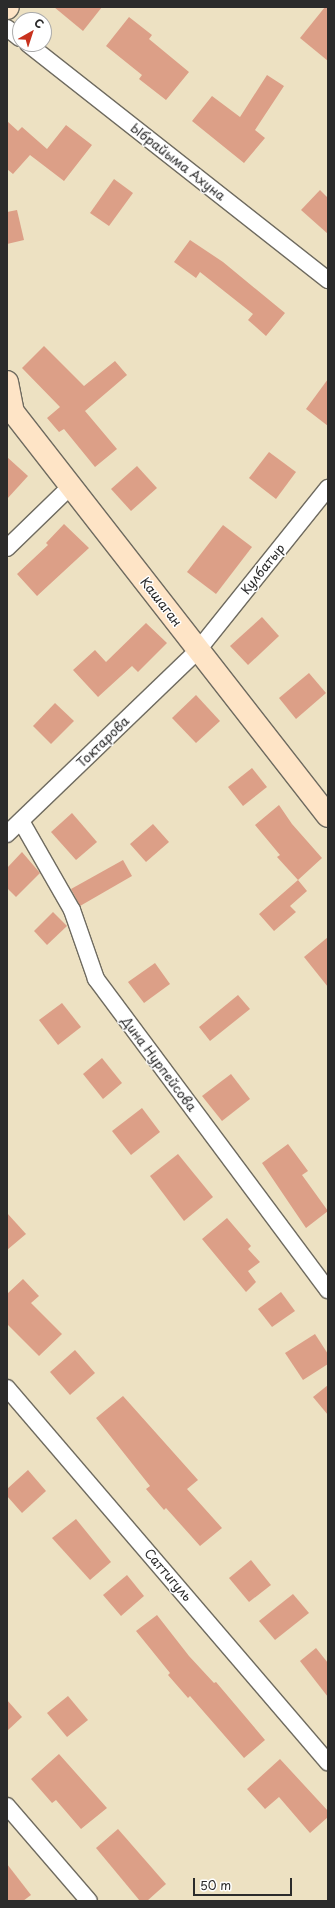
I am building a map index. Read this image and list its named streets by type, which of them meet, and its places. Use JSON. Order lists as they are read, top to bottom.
{
  "streets": {
    "street": [
      "Ыбрайыма Ахуна",
      "Кулбатыр",
      "Кашаган",
      "Токтарова",
      "Дина Нурпейсова",
      "Саттигуль"
    ]
  },
  "crossings": [
    ["Кулбатыр", "Кашаган"],
    ["Кулбатыр", "Токтарова"],
    ["Кашаган", "Токтарова"],
    ["Токтарова", "Дина Нурпейсова"]
  ],
  "scale_bar": "50 m",
  "north": "top right"
}
